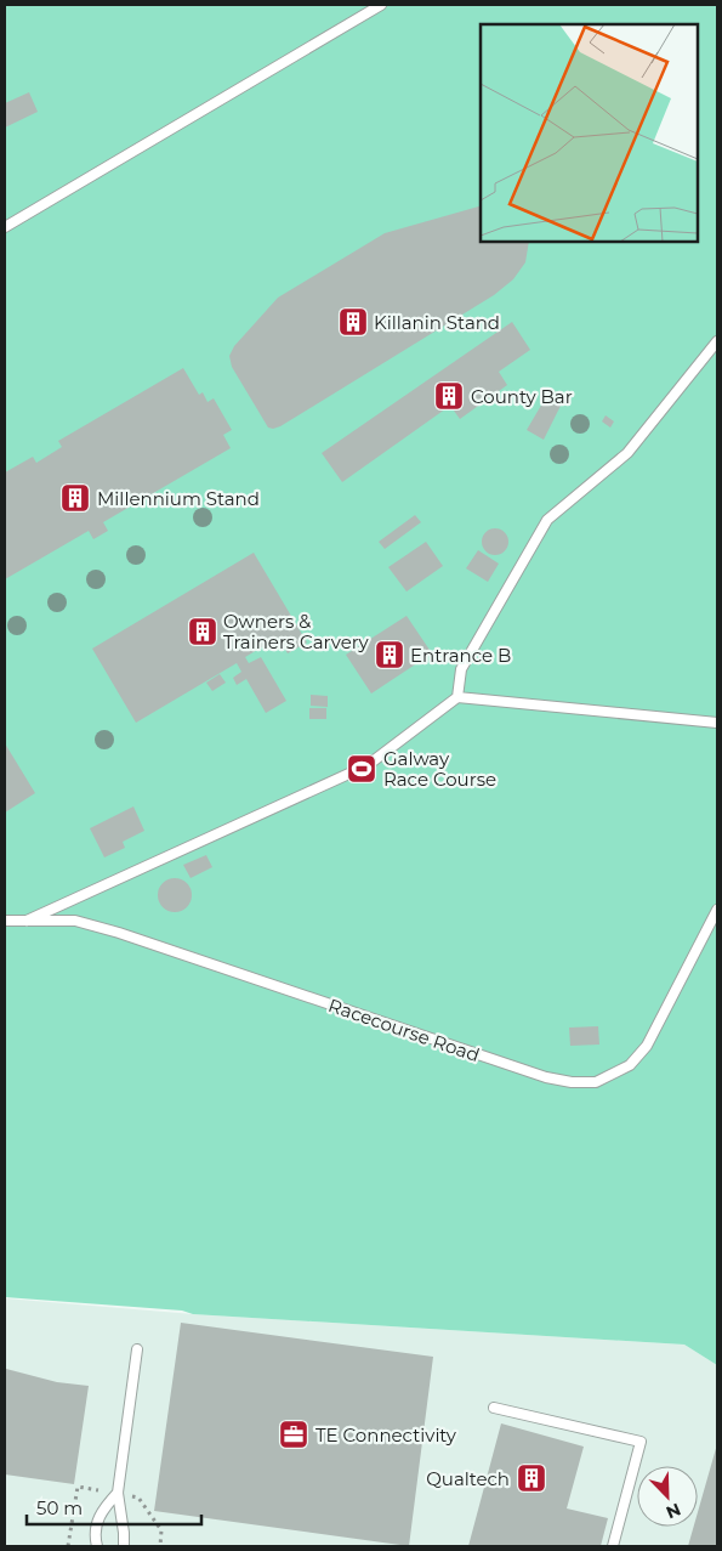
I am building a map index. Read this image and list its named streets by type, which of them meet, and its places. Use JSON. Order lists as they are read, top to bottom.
{
  "streets": {
    "lane": ["Racecourse Road"]
  },
  "places": {
    "building": [
      "Killanin Stand",
      "County Bar",
      "Millennium Stand",
      "Owners & Trainers Carvery",
      "Entrance B",
      "Qualtech"
    ],
    "sports": ["Galway Race Course"],
    "office": ["TE Connectivity"]
  },
  "scale_bar": "50 m",
  "north": "bottom right"
}
